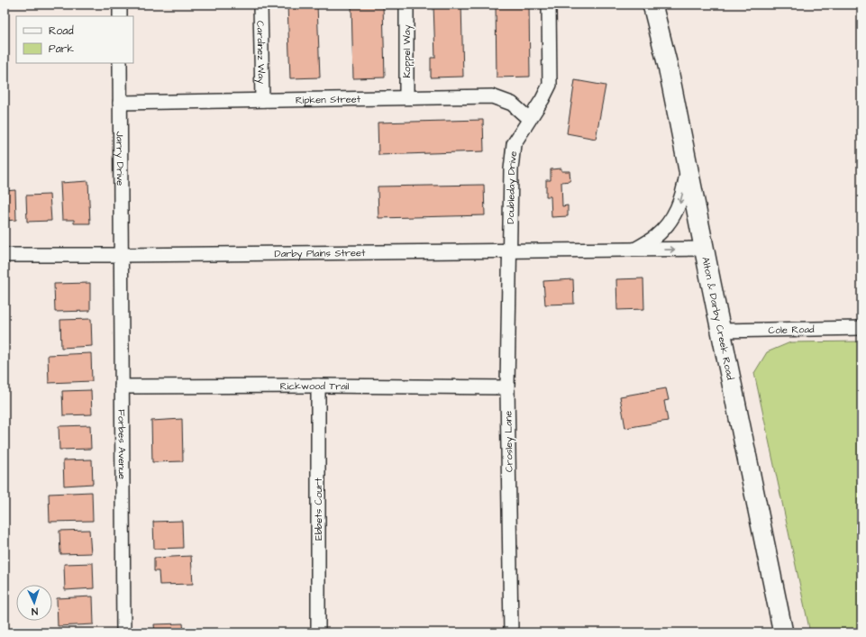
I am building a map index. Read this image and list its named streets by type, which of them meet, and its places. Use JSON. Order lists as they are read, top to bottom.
{
  "streets": {
    "main road": ["Alton & Darby Creek Road"],
    "street": [
      "Koppel Way",
      "Cardinez Way",
      "Ripken Street",
      "Jarry Drive",
      "Doubleday Drive",
      "Darby Plains Street",
      "Cole Road",
      "Rickwood Trail",
      "Crosley Lane",
      "Forbes Avenue",
      "Ebbets Court"
    ]
  },
  "crossings": [
    ["Koppel Way", "Ripken Street"],
    ["Cardinez Way", "Ripken Street"],
    ["Ripken Street", "Jarry Drive"],
    ["Ripken Street", "Doubleday Drive"],
    ["Jarry Drive", "Darby Plains Street"],
    ["Jarry Drive", "Forbes Avenue"],
    ["Doubleday Drive", "Darby Plains Street"],
    ["Doubleday Drive", "Crosley Lane"],
    ["Darby Plains Street", "Alton & Darby Creek Road"],
    ["Darby Plains Street", "Crosley Lane"],
    ["Darby Plains Street", "Forbes Avenue"],
    ["Alton & Darby Creek Road", "Cole Road"],
    ["Rickwood Trail", "Crosley Lane"],
    ["Rickwood Trail", "Forbes Avenue"],
    ["Rickwood Trail", "Ebbets Court"]
  ],
  "legend": ["Road", "Park"],
  "north": "bottom"
}
